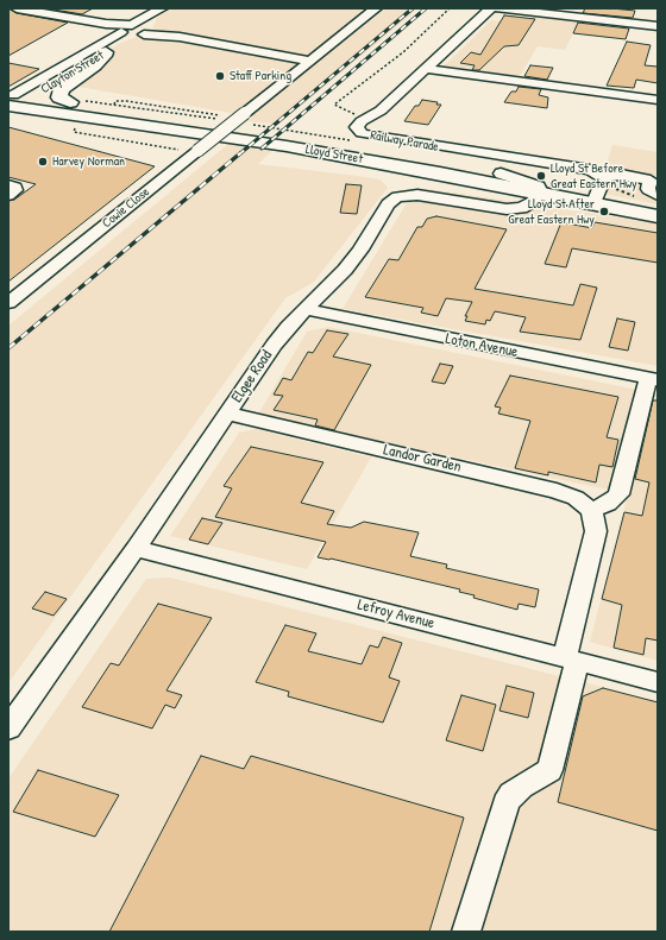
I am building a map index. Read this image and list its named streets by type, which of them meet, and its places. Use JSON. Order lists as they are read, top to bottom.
{
  "streets": {
    "main road": ["Lloyd Street"],
    "street": [
      "Clayton Street",
      "Railway Parade",
      "Cowie Close",
      "Loton Avenue",
      "Elgee Road",
      "Landor Garden",
      "Lefroy Avenue"
    ]
  },
  "crossings": [
    ["Clayton Street", "Lloyd Street"],
    ["Railway Parade", "Lloyd Street"],
    ["Lloyd Street", "Elgee Road"],
    ["Loton Avenue", "Elgee Road"],
    ["Elgee Road", "Landor Garden"],
    ["Elgee Road", "Lefroy Avenue"]
  ],
  "places": [
    "Staff Parking",
    "Harvey Norman",
    "Lloyd St Before Great Eastern Hwy",
    "Lloyd St After Great Eastern Hwy"
  ]
}
